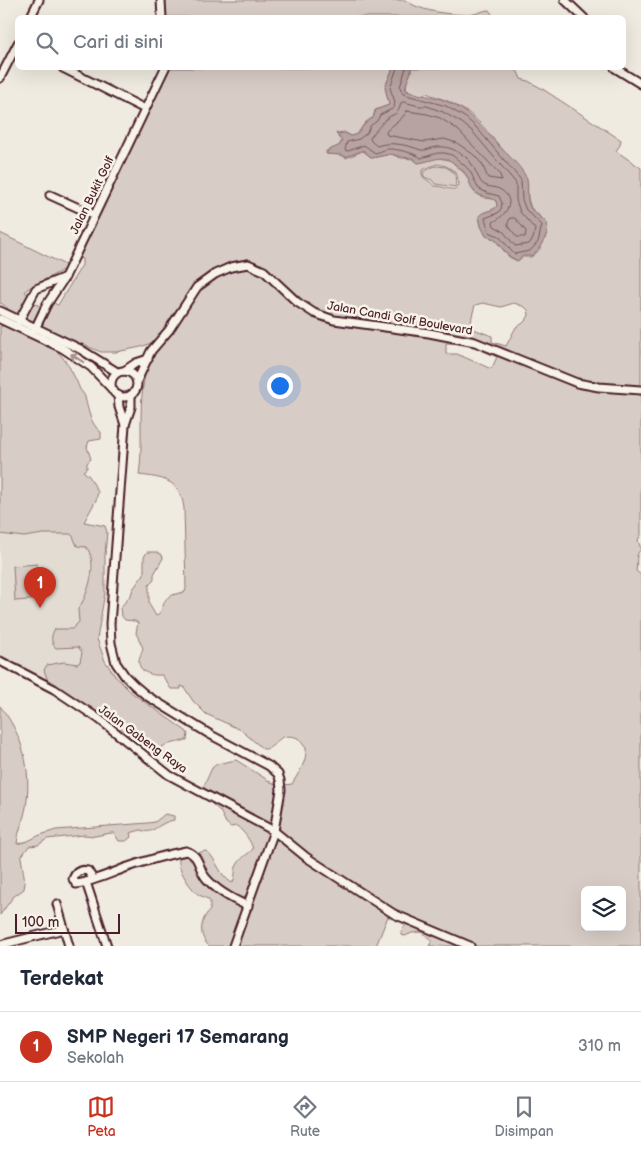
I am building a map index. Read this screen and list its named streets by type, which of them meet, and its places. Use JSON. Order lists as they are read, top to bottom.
{
  "streets": {
    "street": ["Jalan Bukit Golf", "Jalan Candi Golf Boulevard", "Jalan Gabeng Raya"]
  },
  "scale_bar": "100 m",
  "page": {
    "search": "Cari di sini",
    "pins": "1",
    "scale": "100 m",
    "heading": "Terdekat",
    "list": [
      {
        "mark": "1",
        "name": "SMP Negeri 17 Semarang",
        "note": "Sekolah",
        "value": "310 m"
      }
    ],
    "nav": ["Peta", "Rute", "Disimpan"]
  }
}
